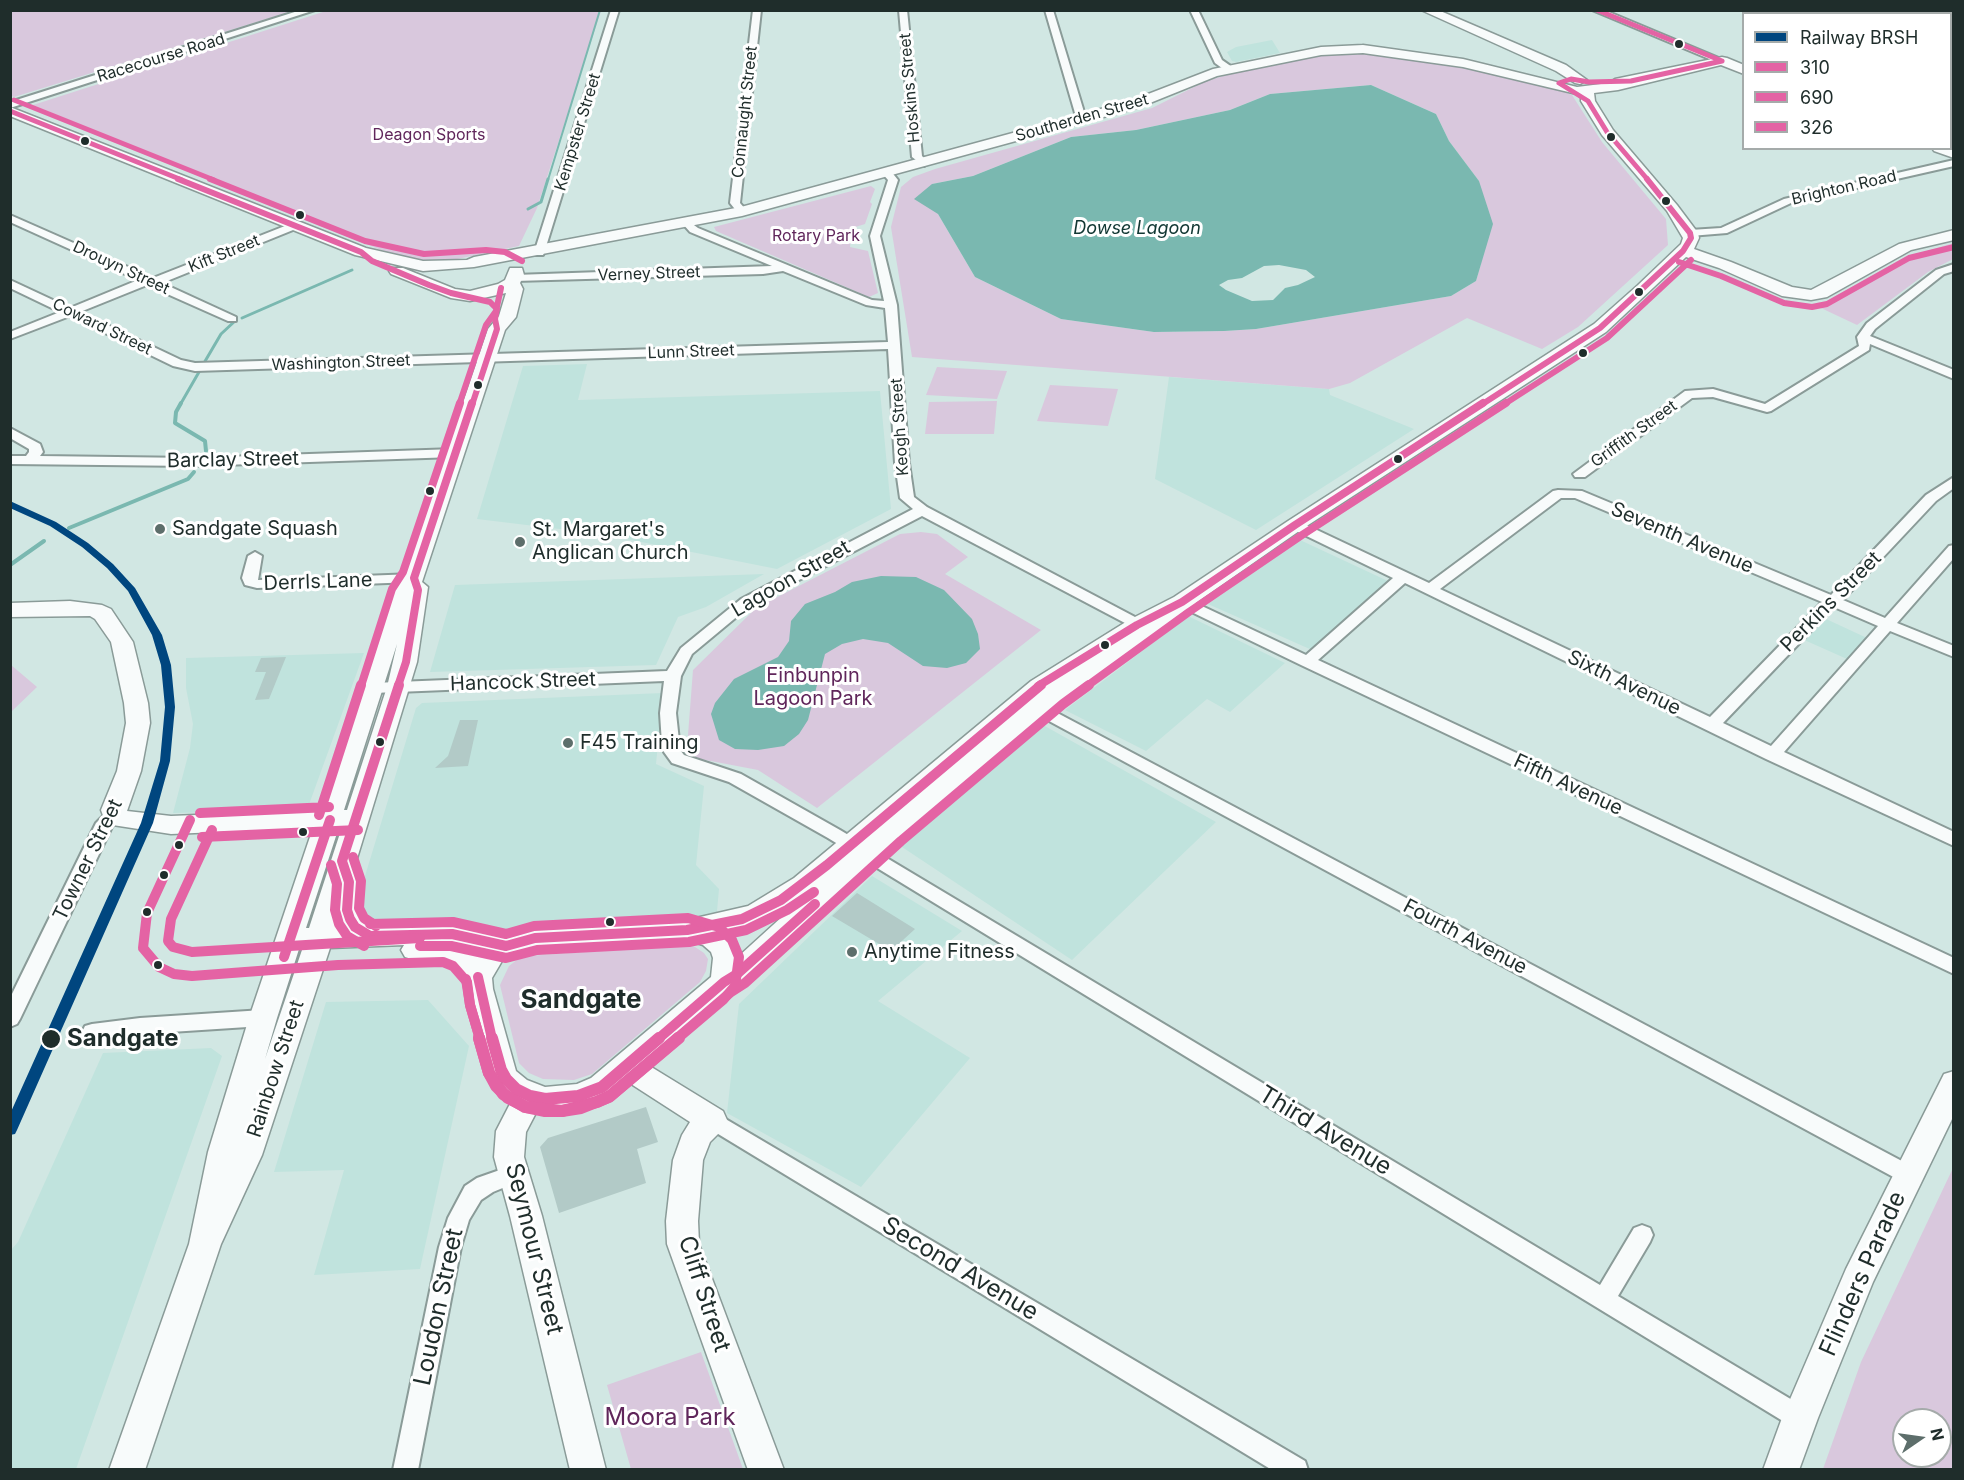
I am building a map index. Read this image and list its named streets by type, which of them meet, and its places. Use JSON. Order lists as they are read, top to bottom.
{
  "streets": {
    "main road": [
      "Southerden Street",
      "Towner Street",
      "Rainbow Street",
      "Seymour Street",
      "Second Avenue",
      "Flinders Parade",
      "Cliff Street"
    ],
    "street": [
      "Racecourse Road",
      "Hoskins Street",
      "Connaught Street",
      "Kempster Street",
      "Brighton Road",
      "Kift Street",
      "Drouyn Street",
      "Verney Street",
      "Coward Street",
      "Lunn Street",
      "Washington Street",
      "Keogh Street",
      "Griffith Street",
      "Barclay Street",
      "Seventh Avenue",
      "Lagoon Street",
      "Derrls Lane",
      "Perkins Street",
      "Hancock Street",
      "Sixth Avenue",
      "Fifth Avenue",
      "Fourth Avenue",
      "Third Avenue",
      "Loudon Street"
    ]
  },
  "crossings": [
    ["Hoskins Street", "Southerden Street"],
    ["Kift Street", "Drouyn Street"],
    ["Kift Street", "Coward Street"],
    ["Verney Street", "Rainbow Street"],
    ["Coward Street", "Washington Street"],
    ["Lunn Street", "Washington Street"],
    ["Lunn Street", "Keogh Street"],
    ["Lunn Street", "Rainbow Street"],
    ["Washington Street", "Rainbow Street"],
    ["Keogh Street", "Lagoon Street"],
    ["Barclay Street", "Rainbow Street"],
    ["Seventh Avenue", "Perkins Street"],
    ["Seventh Avenue", "Sixth Avenue"],
    ["Lagoon Street", "Hancock Street"],
    ["Lagoon Street", "Third Avenue"],
    ["Derrls Lane", "Rainbow Street"],
    ["Perkins Street", "Sixth Avenue"],
    ["Hancock Street", "Rainbow Street"],
    ["Fourth Avenue", "Flinders Parade"],
    ["Third Avenue", "Flinders Parade"],
    ["Seymour Street", "Loudon Street"],
    ["Second Avenue", "Cliff Street"]
  ],
  "districts": ["Sandgate"],
  "water": ["Dowse Lagoon"],
  "parks": [
    "Deagon Sports",
    "Rotary Park",
    "Einbunpin Lagoon Park",
    "Moora Park"
  ],
  "places": [
    "Sandgate Squash",
    "St. Margaret's Anglican Church",
    "F45 Training",
    "Anytime Fitness",
    "Sandgate"
  ],
  "lines": [
    "transit line 310",
    "transit line 326",
    "transit line 690",
    "rail line BRSH"
  ],
  "legend": [
    "Railway BRSH",
    "310",
    "690",
    "326"
  ],
  "north": "right"
}
